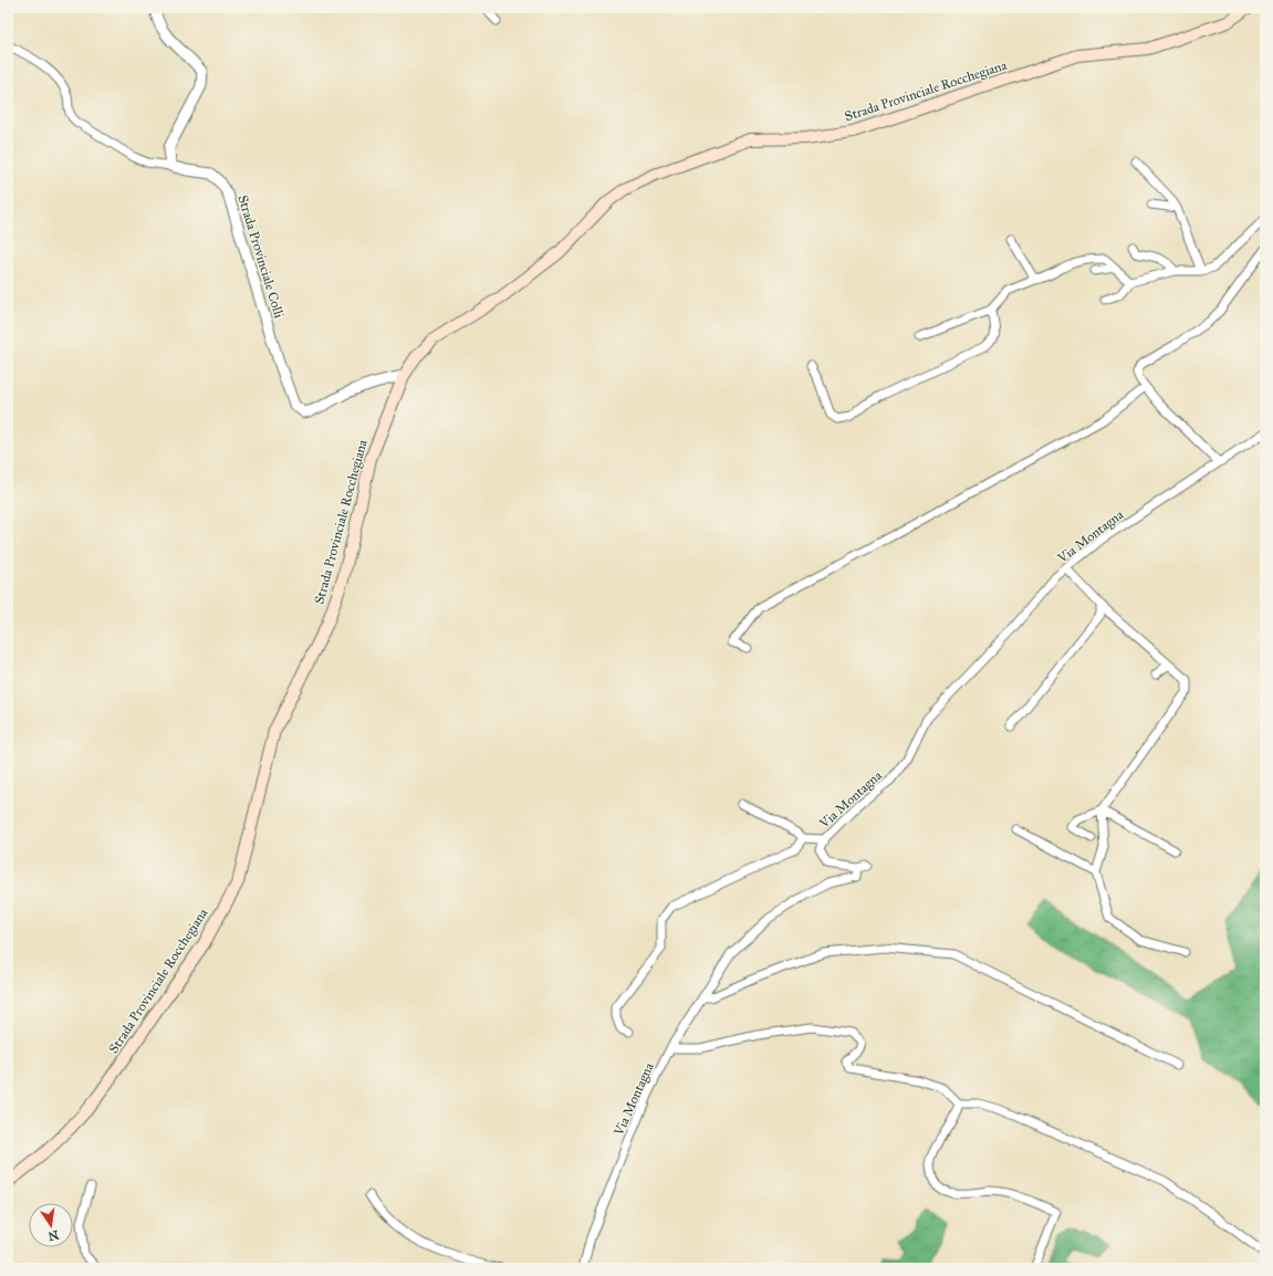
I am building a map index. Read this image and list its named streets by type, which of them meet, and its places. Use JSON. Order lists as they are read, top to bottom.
{
  "streets": {
    "main road": ["Strada Provinciale Rocchegiana"],
    "street": ["Strada Provinciale Colli", "Via Montagna"]
  },
  "crossings": [
    ["Strada Provinciale Rocchegiana", "Strada Provinciale Colli"]
  ],
  "north": "bottom"
}
